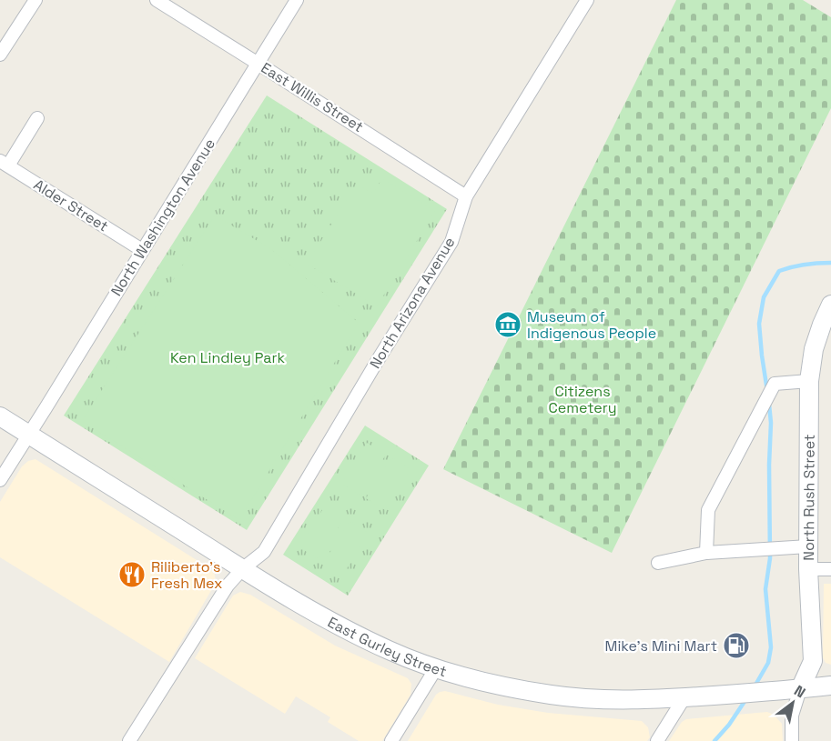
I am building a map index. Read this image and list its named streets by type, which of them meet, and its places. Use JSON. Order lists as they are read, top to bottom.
{
  "streets": {
    "main road": ["North Rush Street", "East Gurley Street"],
    "street": [
      "East Willis Street",
      "Alder Street",
      "North Washington Avenue",
      "North Arizona Avenue"
    ]
  },
  "crossings": [
    ["East Willis Street", "North Washington Avenue"],
    ["East Willis Street", "North Arizona Avenue"],
    ["Alder Street", "North Washington Avenue"],
    ["North Washington Avenue", "East Gurley Street"],
    ["North Arizona Avenue", "East Gurley Street"],
    ["North Rush Street", "East Gurley Street"]
  ],
  "parks": ["Ken Lindley Park", "Citizens Cemetery"],
  "places": {
    "museum": ["Museum of Indigenous People"],
    "restaurant": ["Riliberto’s Fresh Mex"],
    "fuel station": ["Mike's Mini Mart"]
  },
  "north": "top right"
}
